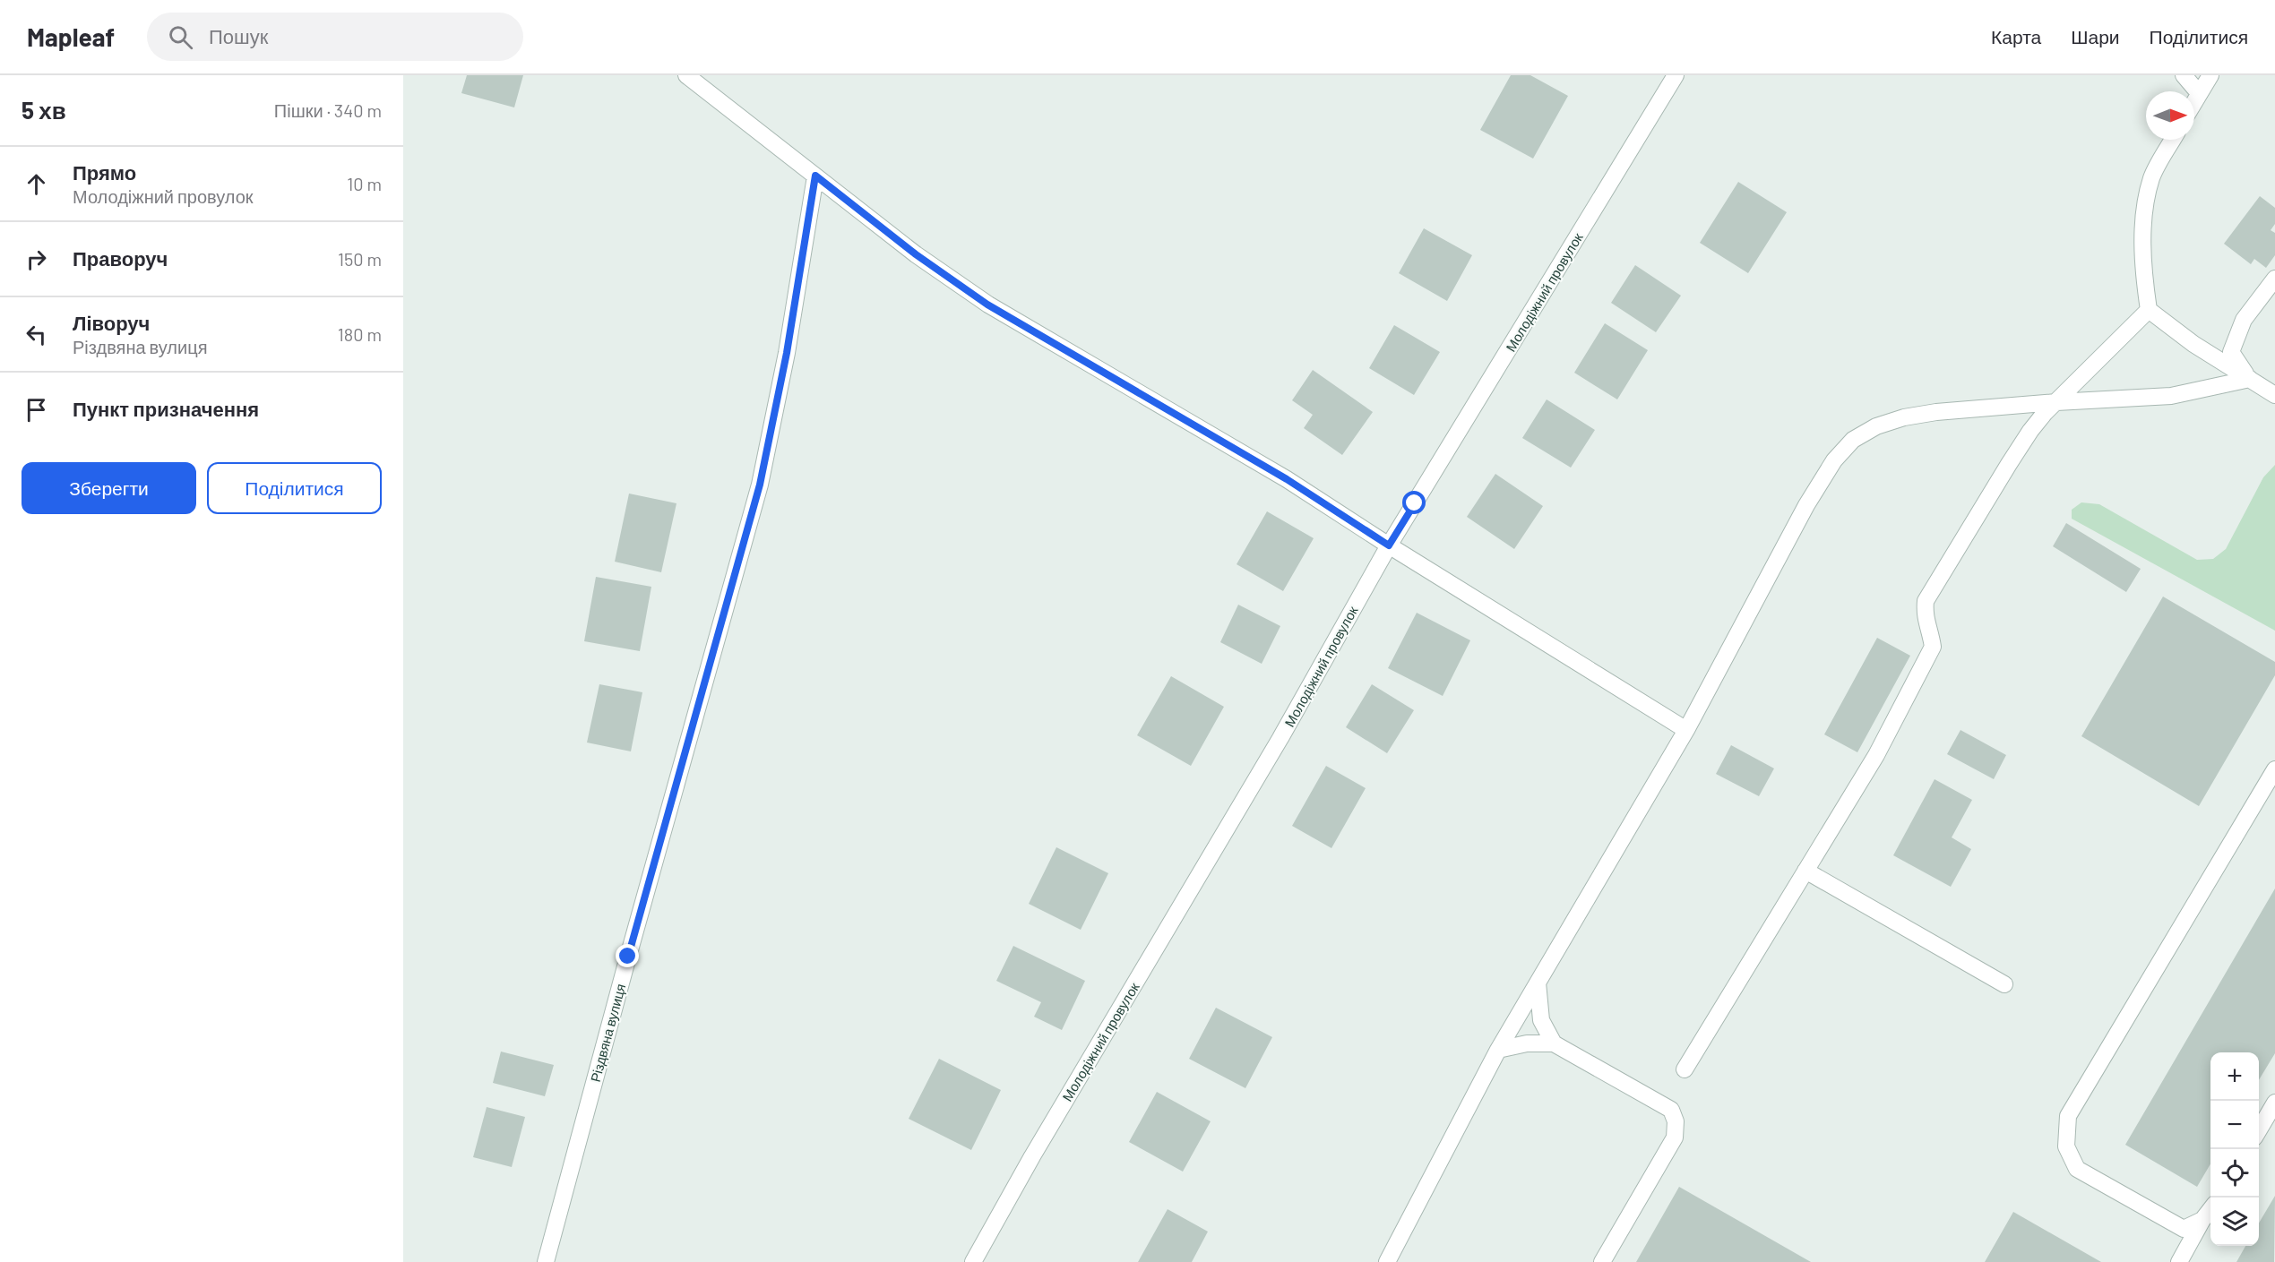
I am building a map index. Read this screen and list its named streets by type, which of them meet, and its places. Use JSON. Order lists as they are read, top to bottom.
{
  "streets": {
    "street": ["Молодіжний провулок", "Різдвяна вулиця"]
  },
  "north": "right",
  "page": {
    "header": "Mapleaf",
    "search": "Пошук",
    "nav": ["Карта", "Шари", "Поділитися"],
    "heading": ["5 хв", "Пішки · 340 m"],
    "list": [
      ["Прямо", "Молодіжний провулок", "10 m"],
      ["Праворуч", "150 m"],
      ["Ліворуч", "Різдвяна вулиця", "180 m"],
      "Пункт призначення"
    ],
    "buttons": ["Зберегти", "Поділитися"],
    "map_buttons": ["+", "−"]
  }
}
